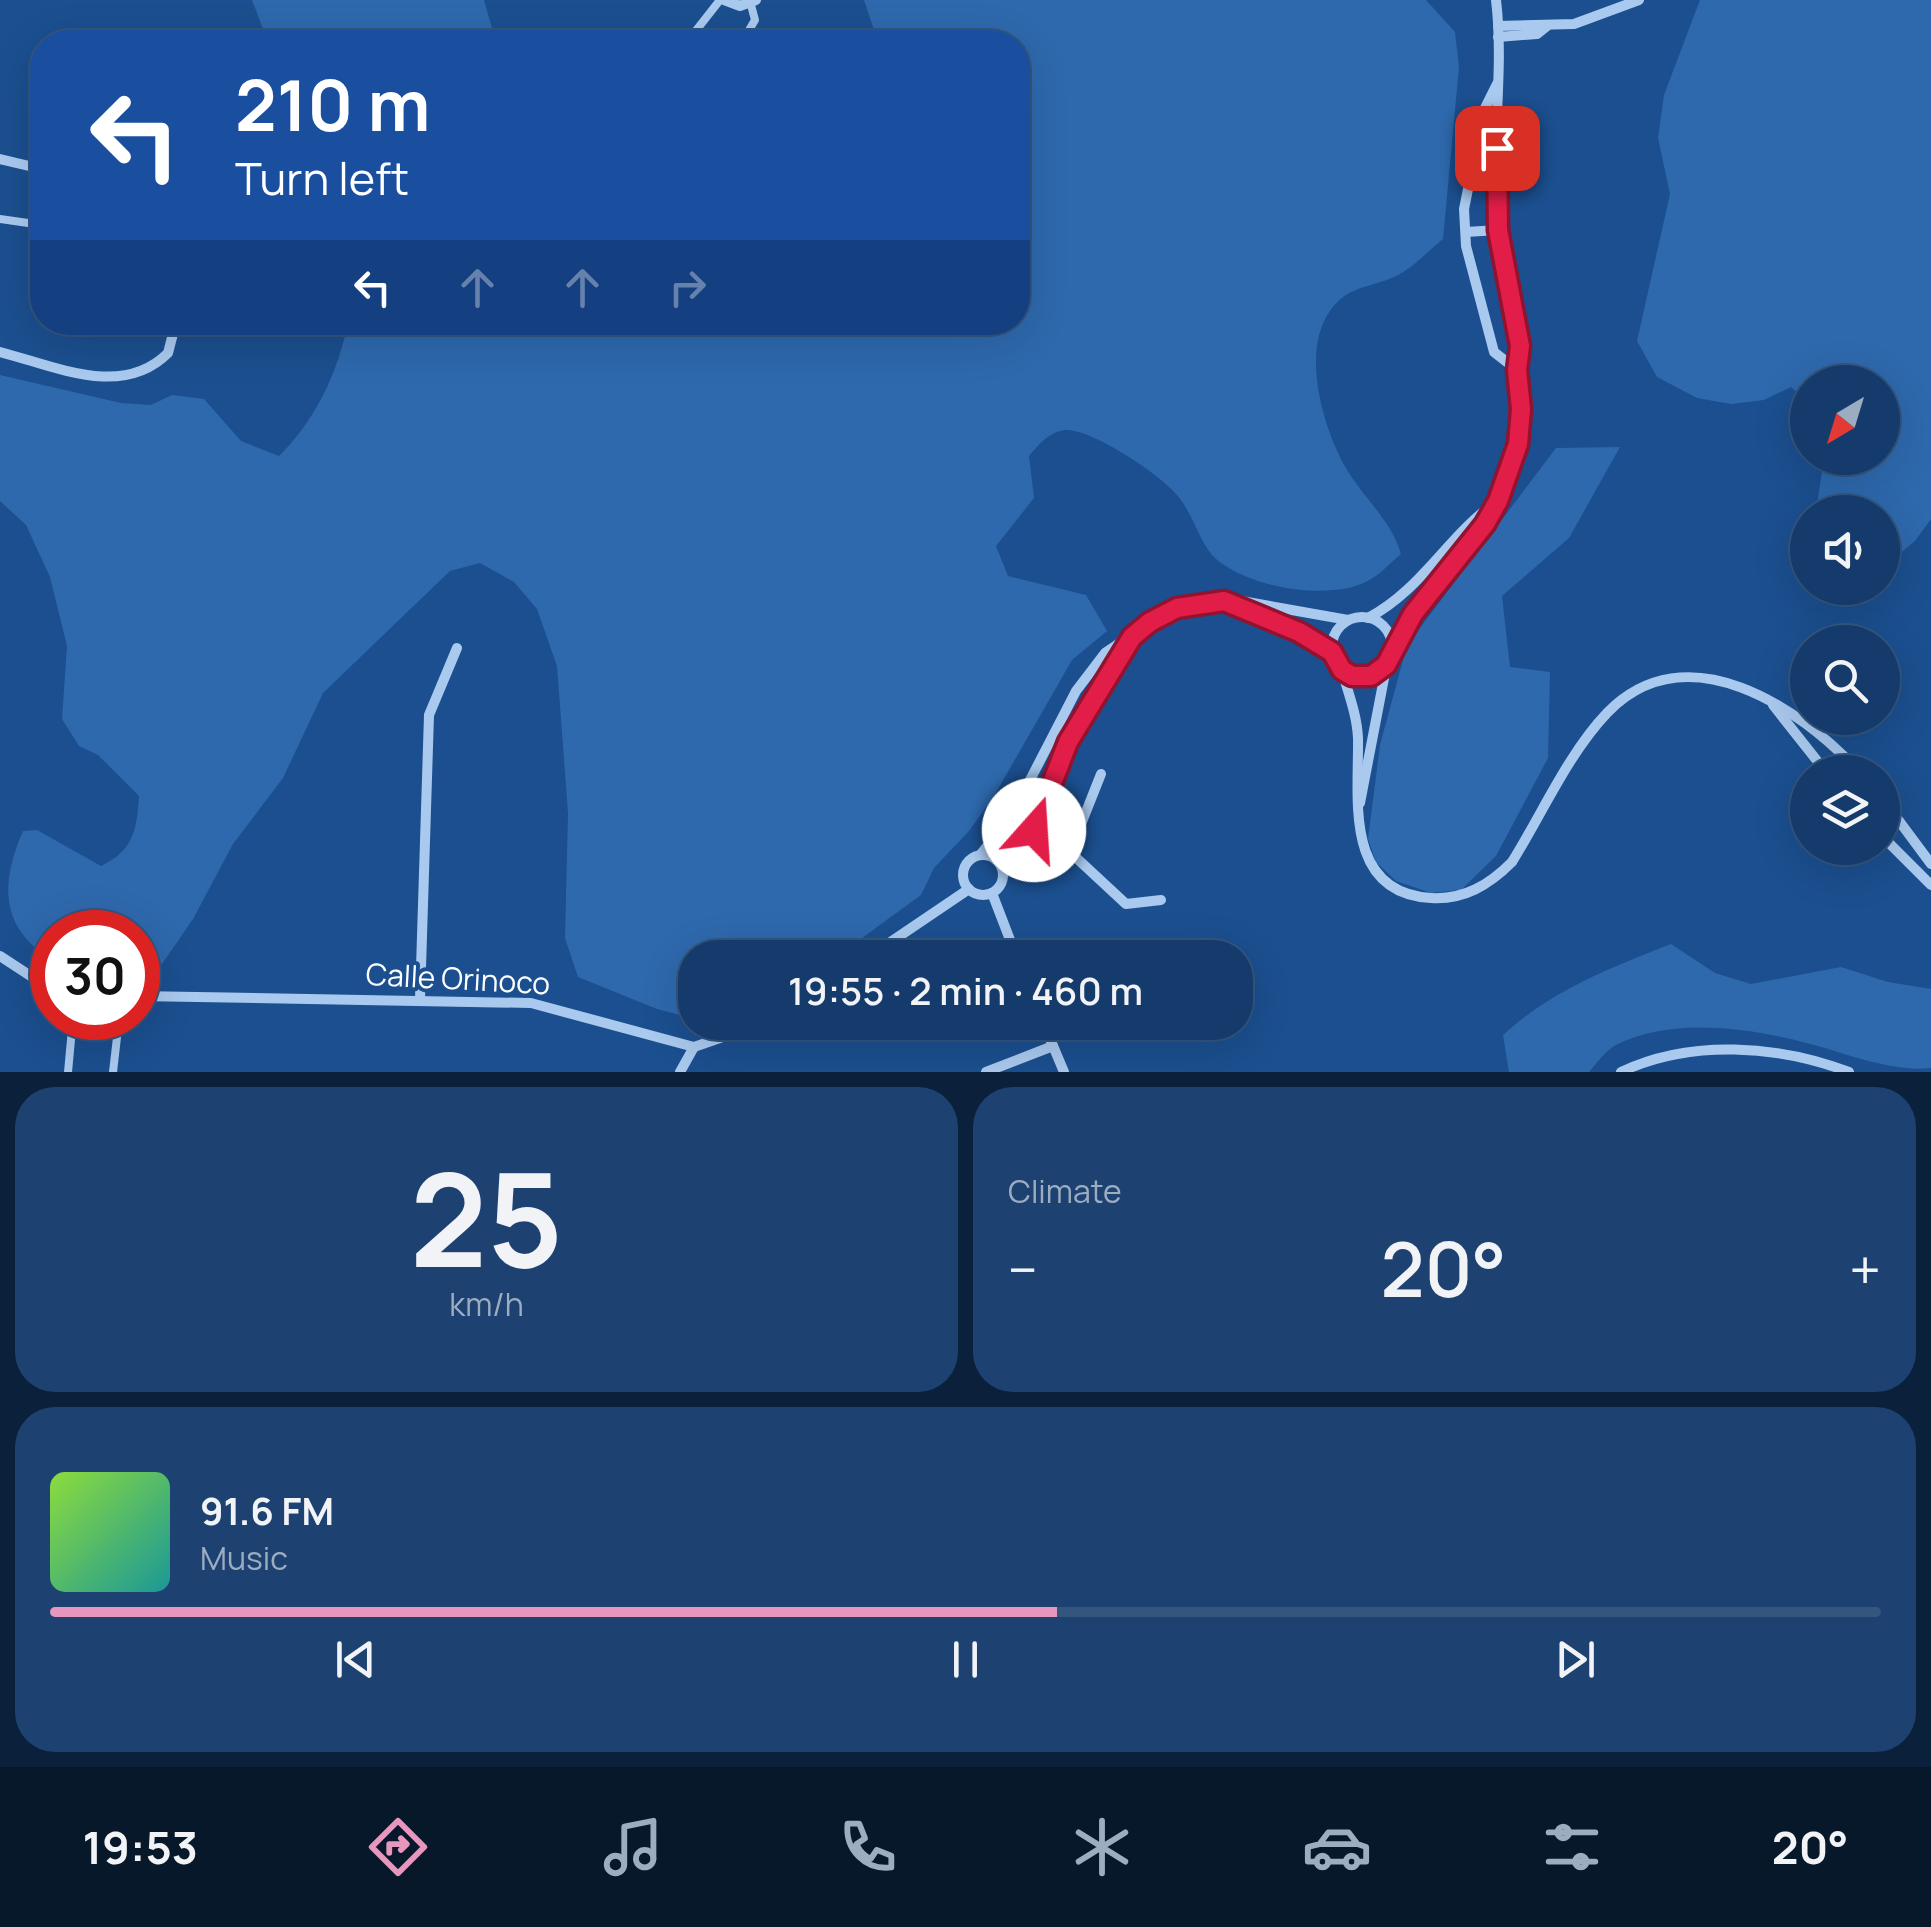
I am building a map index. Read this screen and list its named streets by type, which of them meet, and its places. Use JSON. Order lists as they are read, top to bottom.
{
  "streets": {
    "street": ["Calle Orinoco"]
  },
  "north": "bottom left",
  "page": {
    "turn": ["210 m", "Turn left"],
    "limit": "30",
    "trip": "19:55 · 2 min · 460 m",
    "tile": [
      ["25", "km/h"],
      "Climate"
    ],
    "heat": ["−", "20°", "+"],
    "song": ["91.6 FM", "Music"],
    "tabs": ["19:53", "20°"]
  }
}
